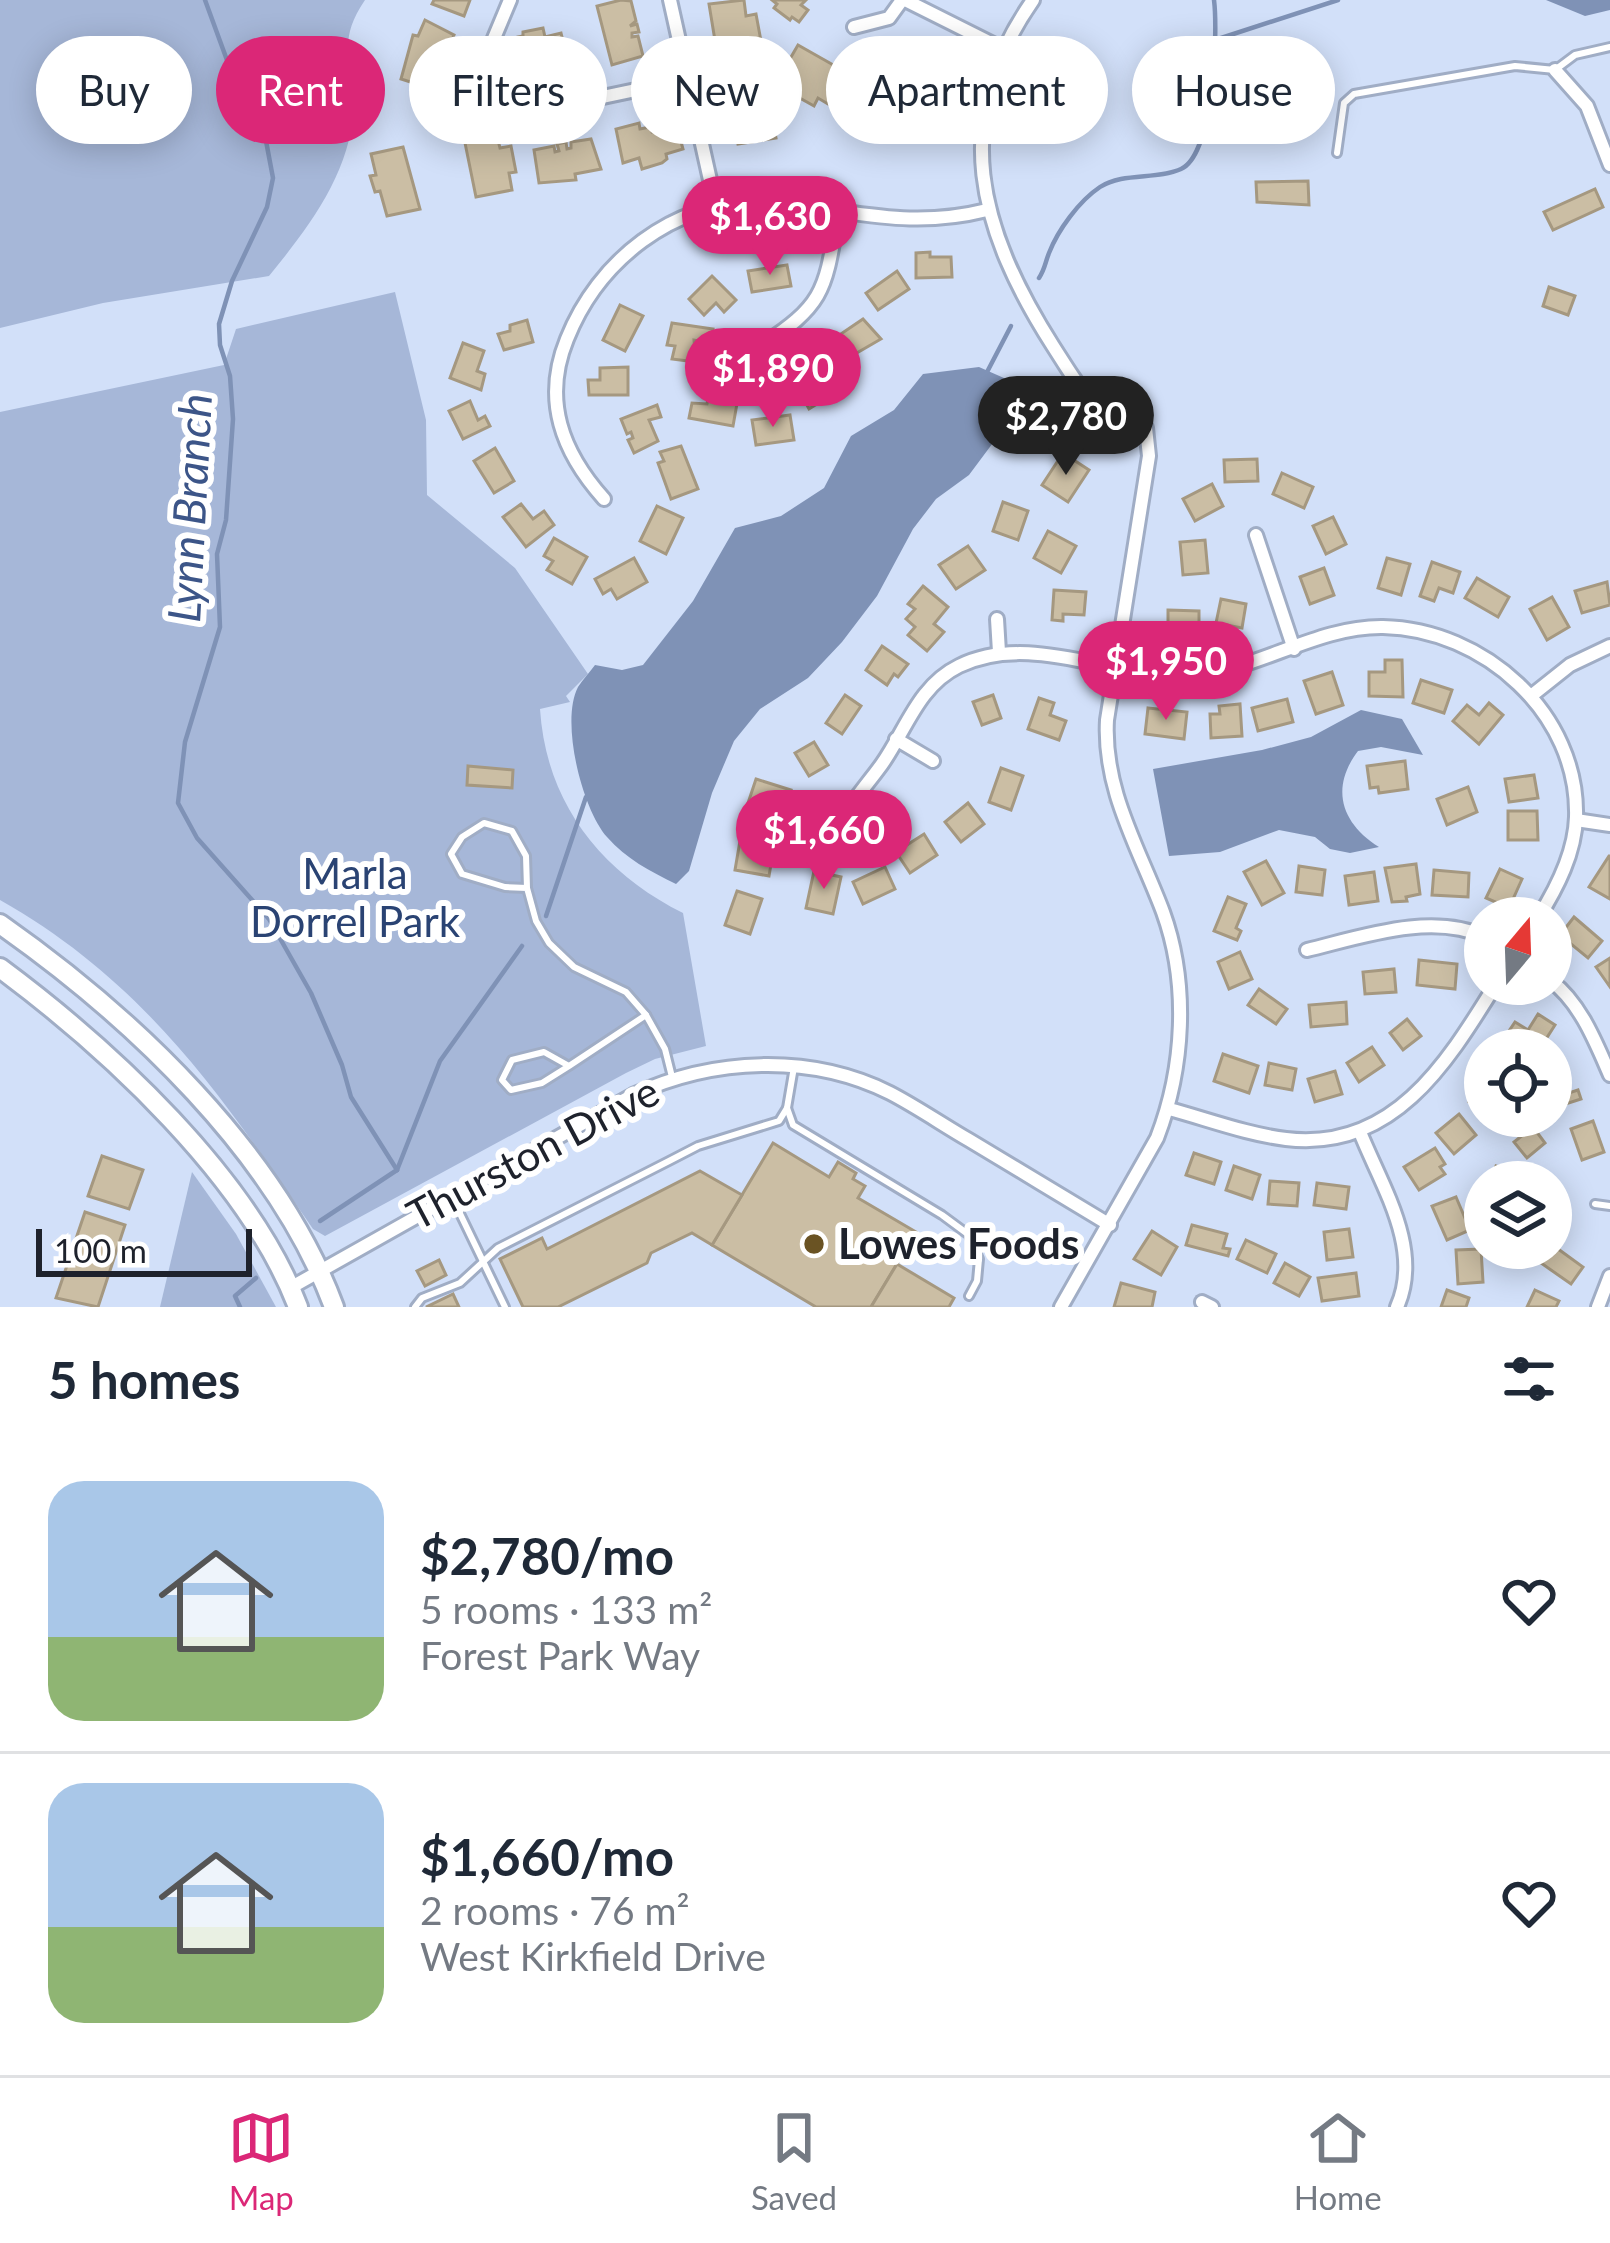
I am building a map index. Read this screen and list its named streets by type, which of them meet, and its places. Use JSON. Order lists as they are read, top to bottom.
{
  "streets": {
    "street": ["Thurston Drive"]
  },
  "water": ["Lynn Branch"],
  "parks": ["Marla Dorrel Park"],
  "places": ["Lowes Foods"],
  "scale_bar": "100 m",
  "north": "top",
  "page": {
    "chip": [
      "Buy",
      "Rent",
      "Filters",
      "New",
      "Apartment",
      "House"
    ],
    "price": [
      "$1,630",
      "$1,890",
      "$2,780",
      "$1,950",
      "$1,660"
    ],
    "scale": "100 m",
    "heading": "5 homes",
    "list": [
      {
        "name": "$2,780/mo",
        "note": "5 rooms · 133 m² · Forest Park Way"
      },
      {
        "name": "$1,660/mo",
        "note": "2 rooms · 76 m² · West Kirkfield Drive"
      }
    ],
    "tabs": ["Map", "Saved", "Home"]
  }
}
